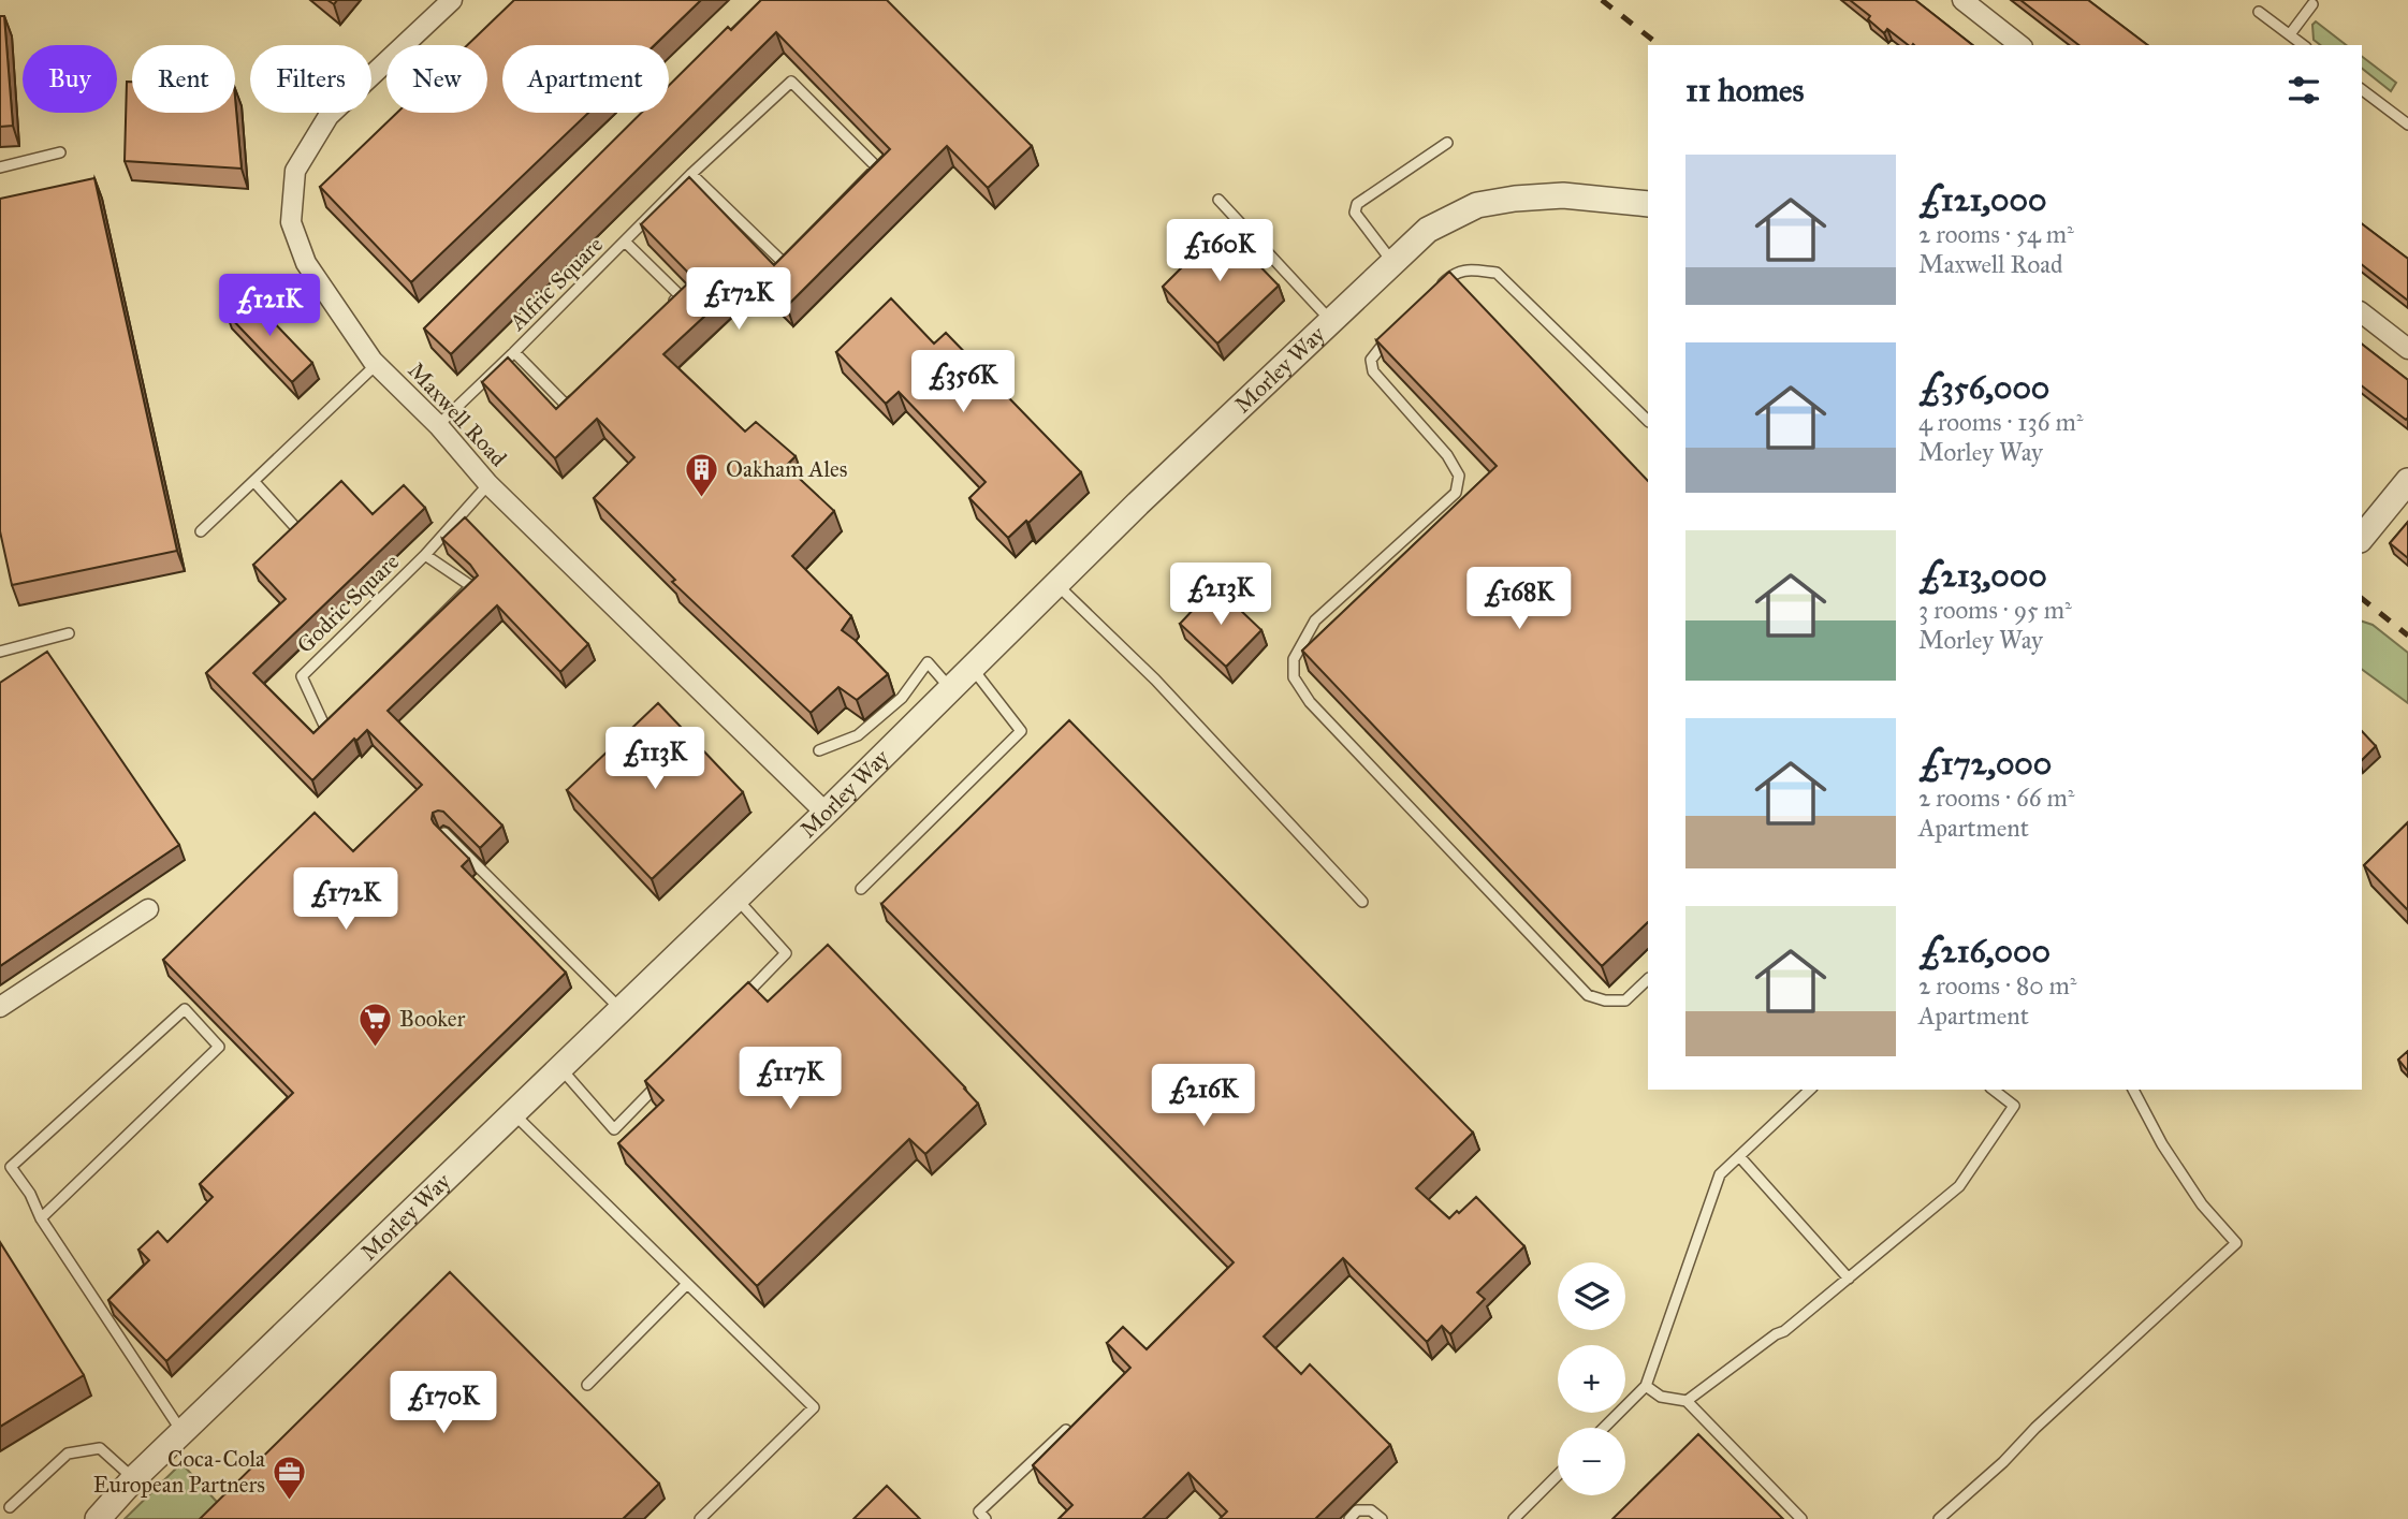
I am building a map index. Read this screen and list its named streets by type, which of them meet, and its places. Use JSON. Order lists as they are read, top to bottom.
{
  "streets": {
    "street": ["Morley Way", "Maxwell Road"],
    "lane": ["Alfric Square", "Godric Square"]
  },
  "crossings": [
    ["Alfric Square", "Maxwell Road"],
    ["Morley Way", "Maxwell Road"],
    ["Maxwell Road", "Godric Square"]
  ],
  "places": {
    "building": ["Oakham Ales"],
    "supermarket": ["Booker"],
    "office": ["Coca-Cola European Partners"]
  },
  "page": {
    "chip": [
      "Buy",
      "Rent",
      "Filters",
      "New",
      "Apartment"
    ],
    "heading": "11 homes",
    "list": [
      {
        "name": "£121,000",
        "note": "2 rooms · 54 m² · Maxwell Road"
      },
      {
        "name": "£356,000",
        "note": "4 rooms · 136 m² · Morley Way"
      },
      {
        "name": "£213,000",
        "note": "3 rooms · 95 m² · Morley Way"
      },
      {
        "name": "£172,000",
        "note": "2 rooms · 66 m² · Apartment"
      },
      {
        "name": "£216,000",
        "note": "2 rooms · 80 m² · Apartment"
      }
    ],
    "price": [
      "£160K",
      "£172K",
      "£121K",
      "£356K",
      "£213K",
      "£168K",
      "£113K",
      "£172K",
      "£117K",
      "£216K",
      "£170K"
    ],
    "map_buttons": ["+", "−"]
  }
}
